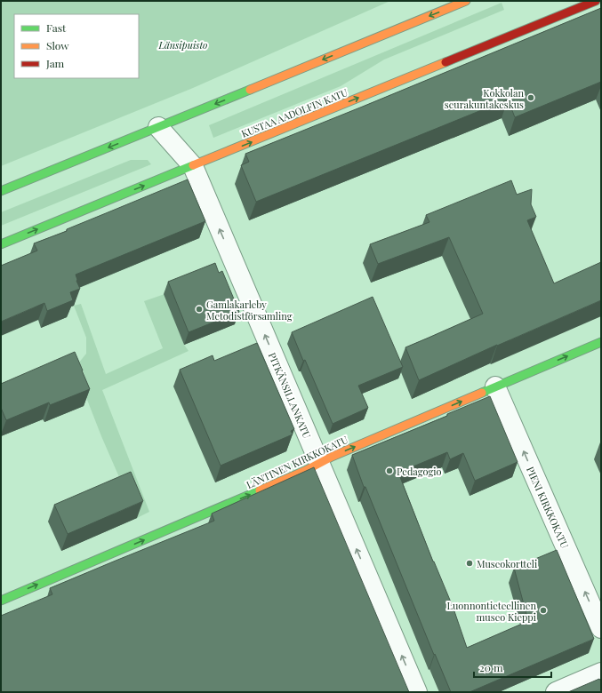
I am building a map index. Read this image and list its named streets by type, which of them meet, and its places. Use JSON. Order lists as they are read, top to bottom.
{
  "streets": {
    "main road": ["KUSTAA AADOLFIN KATU", "LÄNTINEN KIRKKOKATU"],
    "street": ["PITKÄNSILLANKATU", "PIENI KIRKKOKATU"]
  },
  "crossings": [
    ["KUSTAA AADOLFIN KATU", "PITKÄNSILLANKATU"],
    ["PITKÄNSILLANKATU", "LÄNTINEN KIRKKOKATU"],
    ["LÄNTINEN KIRKKOKATU", "PIENI KIRKKOKATU"]
  ],
  "one_way": ["PITKÄNSILLANKATU", "LÄNTINEN KIRKKOKATU", "PIENI KIRKKOKATU"],
  "parks": ["Länsipuisto"],
  "places": [
    "Kokkolan seurakuntakeskus",
    "Gamlakarleby Metodistförsamling",
    "Pedagogio",
    "Museokortteli",
    "Luonnontieteellinen museo Kieppi"
  ],
  "legend": ["Fast", "Slow", "Jam"],
  "scale_bar": "20 m"
}
